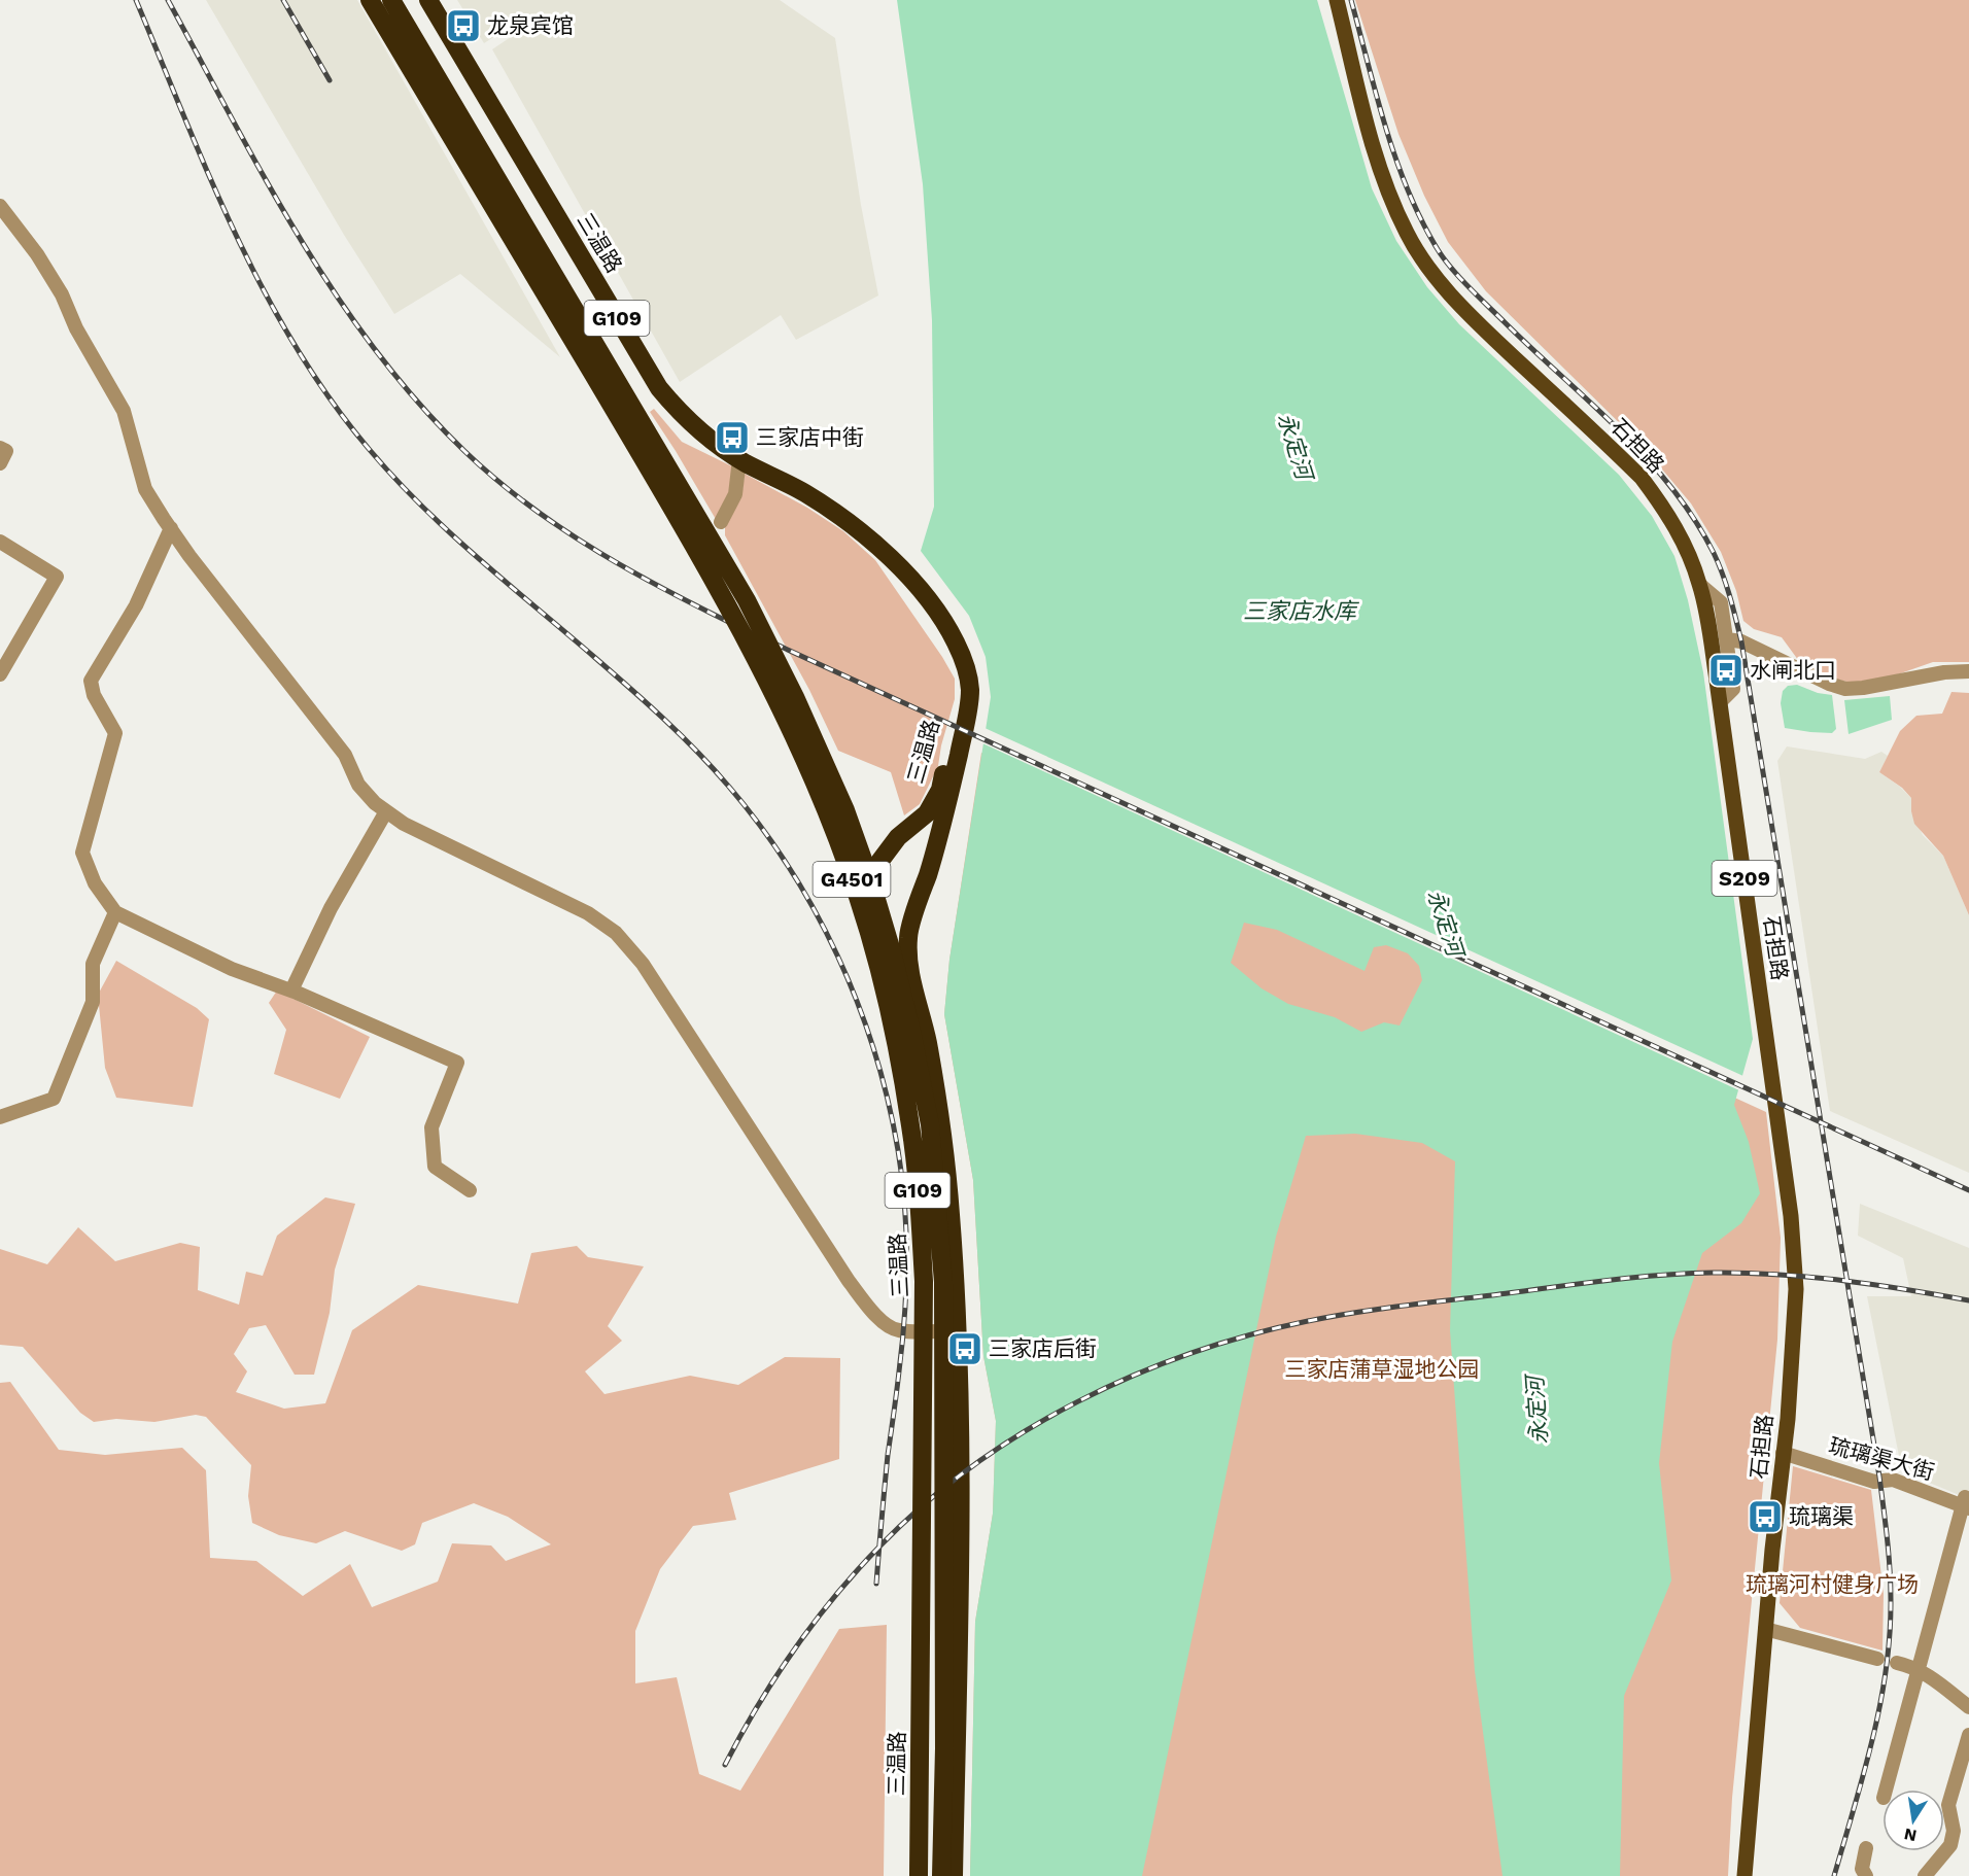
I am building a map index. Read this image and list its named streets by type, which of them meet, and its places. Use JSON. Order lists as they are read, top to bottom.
{
  "streets": {
    "highway": ["三温路", "G109", "G4501"],
    "main road": ["石担路", "S209"],
    "street": ["琉璃渠大街"]
  },
  "crossings": [
    ["三温路", "G4501"],
    ["石担路", "琉璃渠大街"]
  ],
  "water": ["永定河", "三家店水库"],
  "parks": ["三家店蒲草湿地公园", "琉璃河村健身广场"],
  "places": {
    "bus stop": [
      "龙泉宾馆",
      "三家店中街",
      "水闸北口",
      "三家店后街",
      "琉璃渠"
    ]
  },
  "north": "bottom"
}
